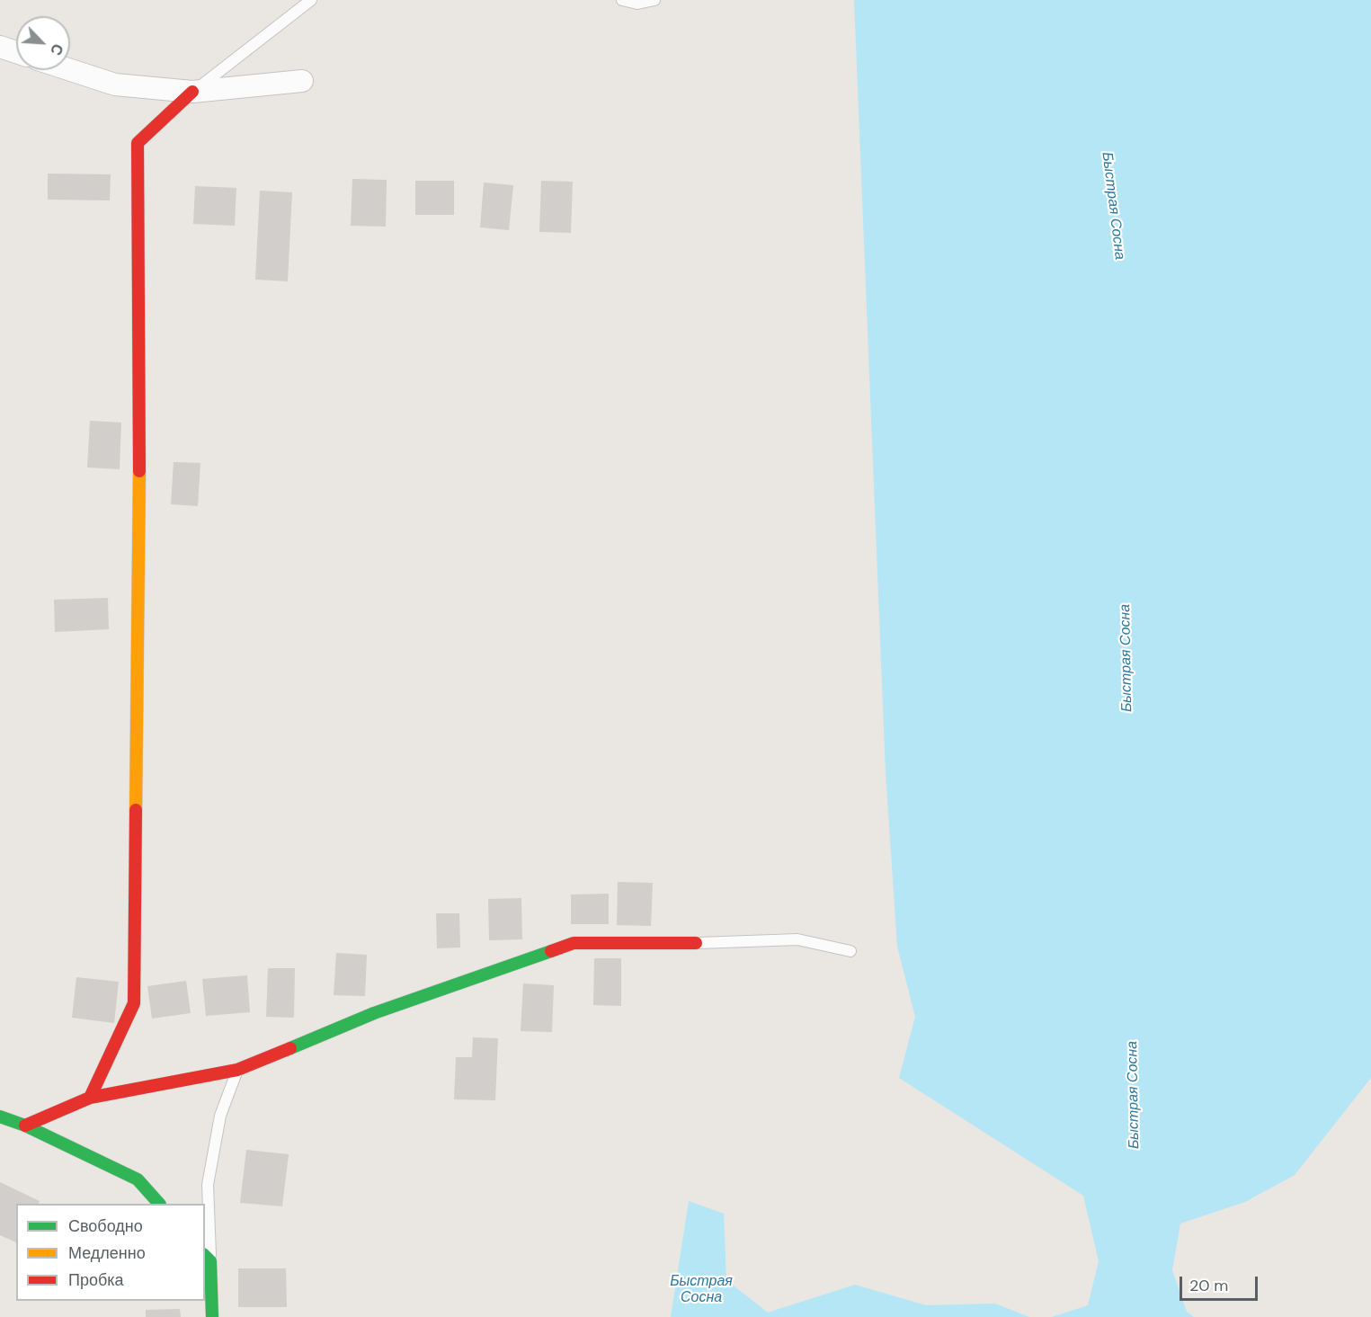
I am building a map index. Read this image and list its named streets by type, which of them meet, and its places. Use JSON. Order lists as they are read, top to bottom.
{
  "water": ["Быстрая Сосна"],
  "legend": ["Свободно", "Медленно", "Пробка"],
  "scale_bar": "20 m",
  "north": "bottom right"
}
